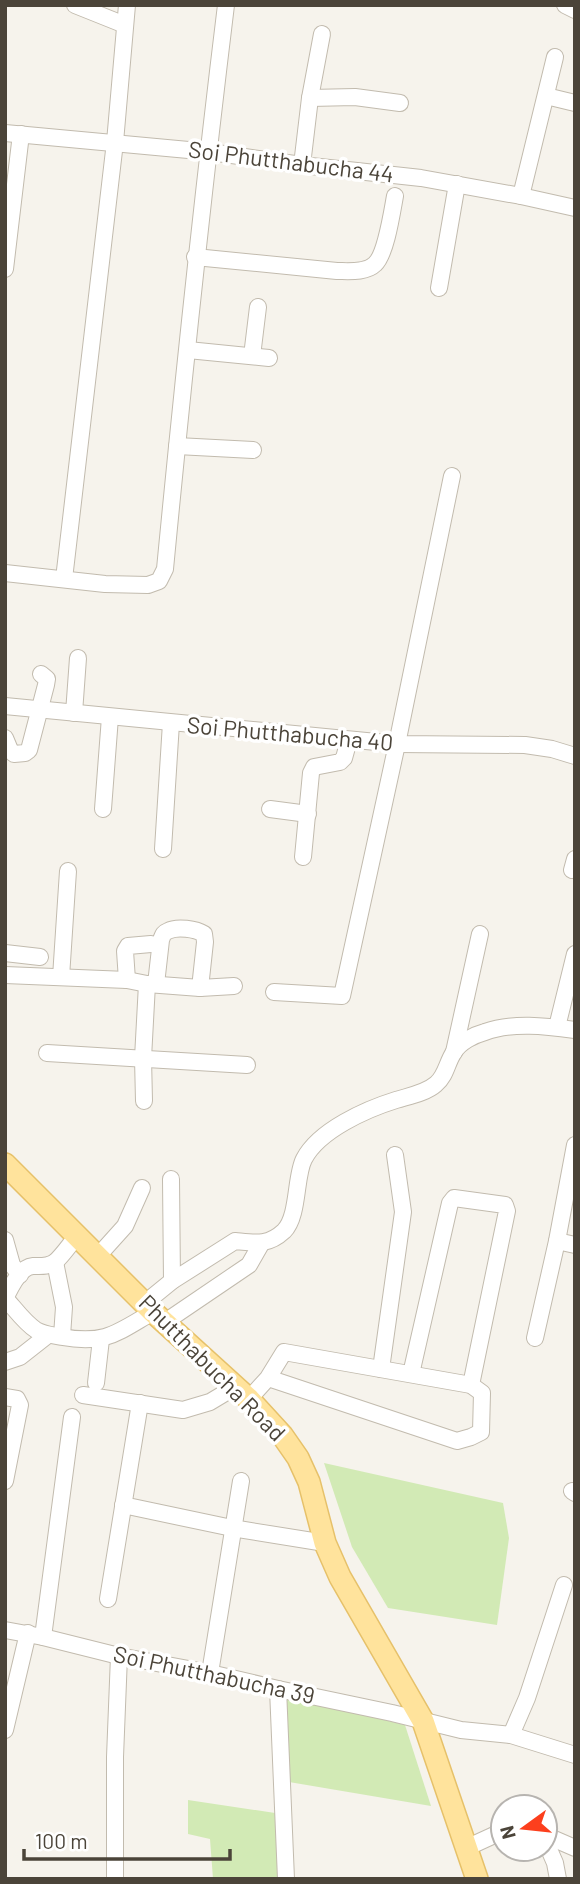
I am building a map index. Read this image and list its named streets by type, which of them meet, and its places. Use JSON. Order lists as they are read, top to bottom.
{
  "streets": {
    "main road": ["Phutthabucha Road"],
    "street": ["Soi Phutthabucha 44", "Soi Phutthabucha 40", "Soi Phutthabucha 39"]
  },
  "crossings": [
    ["Phutthabucha Road", "Soi Phutthabucha 39"]
  ],
  "scale_bar": "100 m",
  "north": "left"
}
